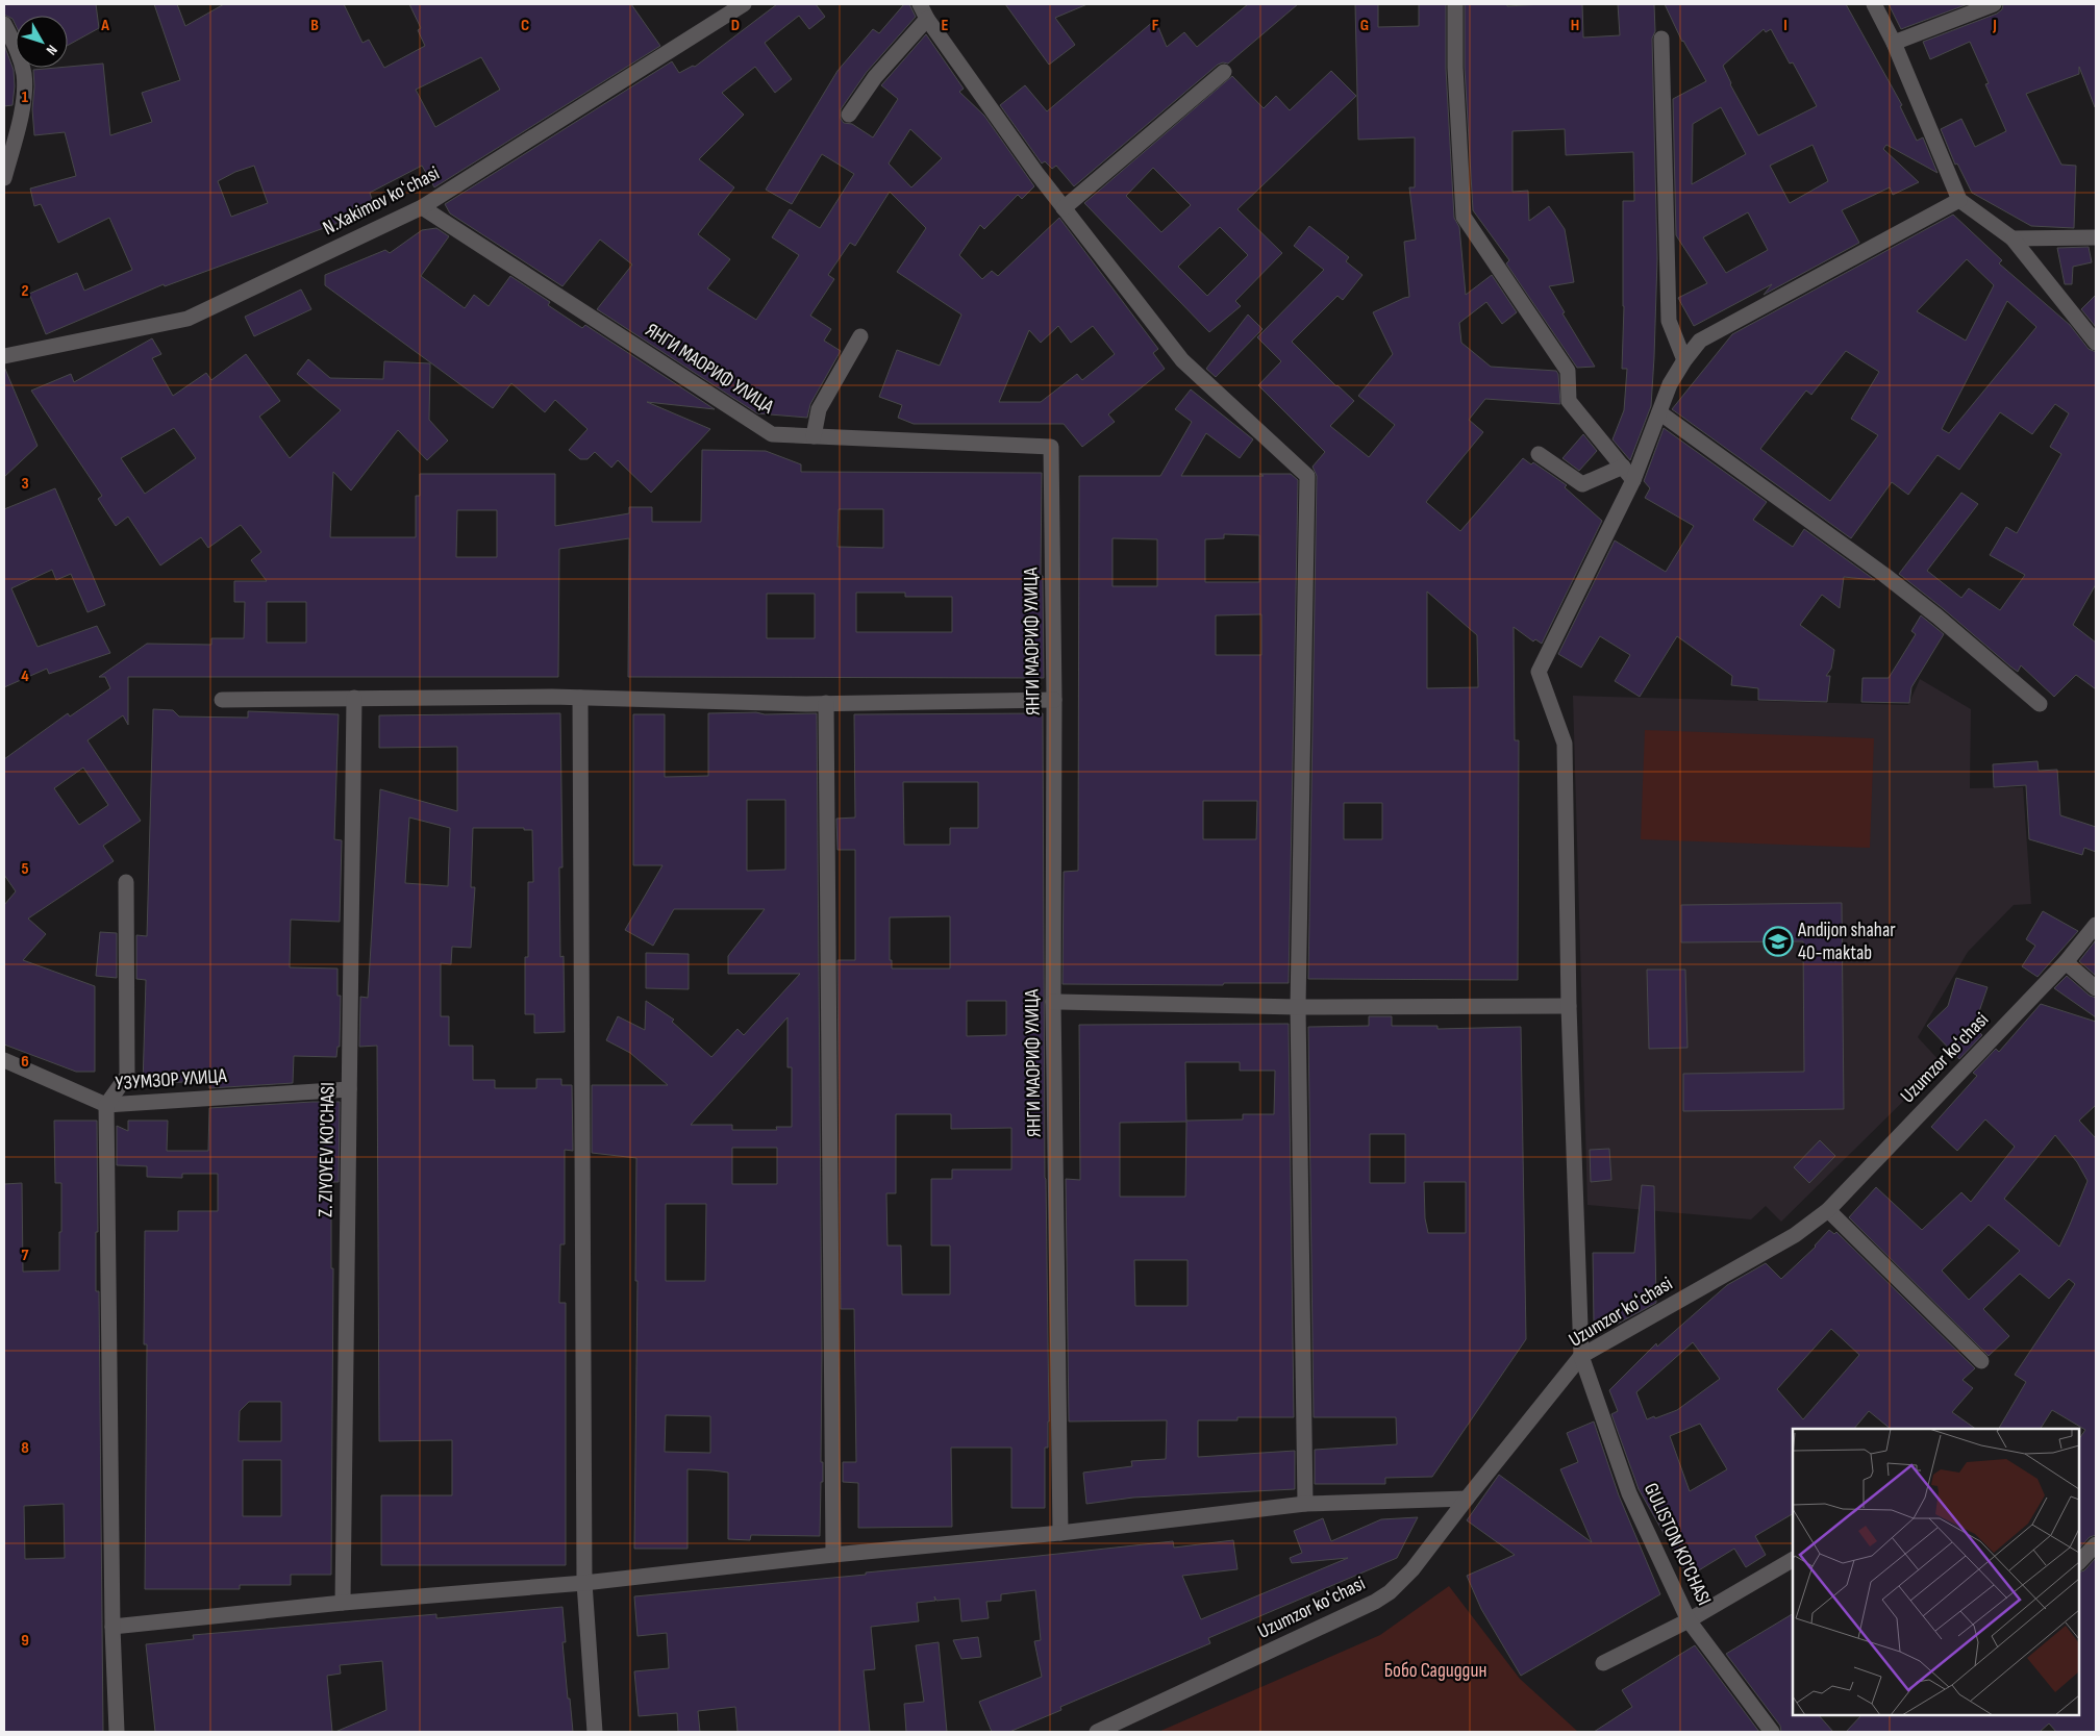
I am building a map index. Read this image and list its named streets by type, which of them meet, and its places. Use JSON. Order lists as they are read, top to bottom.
{
  "streets": {
    "street": [
      "N.Xakimov koʻchasi",
      "ЯНГИ МАОРИФ УЛИЦА",
      "Uzumzor koʻchasi",
      "УЗУМЗОР УЛИЦА",
      "Z. ZIYOYEV KO'CHASI",
      "GULISTON KO'CHASI"
    ]
  },
  "crossings": [
    ["N.Xakimov koʻchasi", "ЯНГИ МАОРИФ УЛИЦА"],
    ["Uzumzor koʻchasi", "GULISTON KO'CHASI"],
    ["УЗУМЗОР УЛИЦА", "Z. ZIYOYEV KO'CHASI"]
  ],
  "parks": ["Бобо Садиддин"],
  "places": {
    "school or university": ["Andijon shahar 40-maktab"]
  },
  "north": "bottom right",
  "grid": {
    "columns": [
      "A",
      "B",
      "C",
      "D",
      "E",
      "F",
      "G",
      "H",
      "I",
      "J"
    ],
    "rows": [
      "1",
      "2",
      "3",
      "4",
      "5",
      "6",
      "7",
      "8",
      "9"
    ]
  }
}
